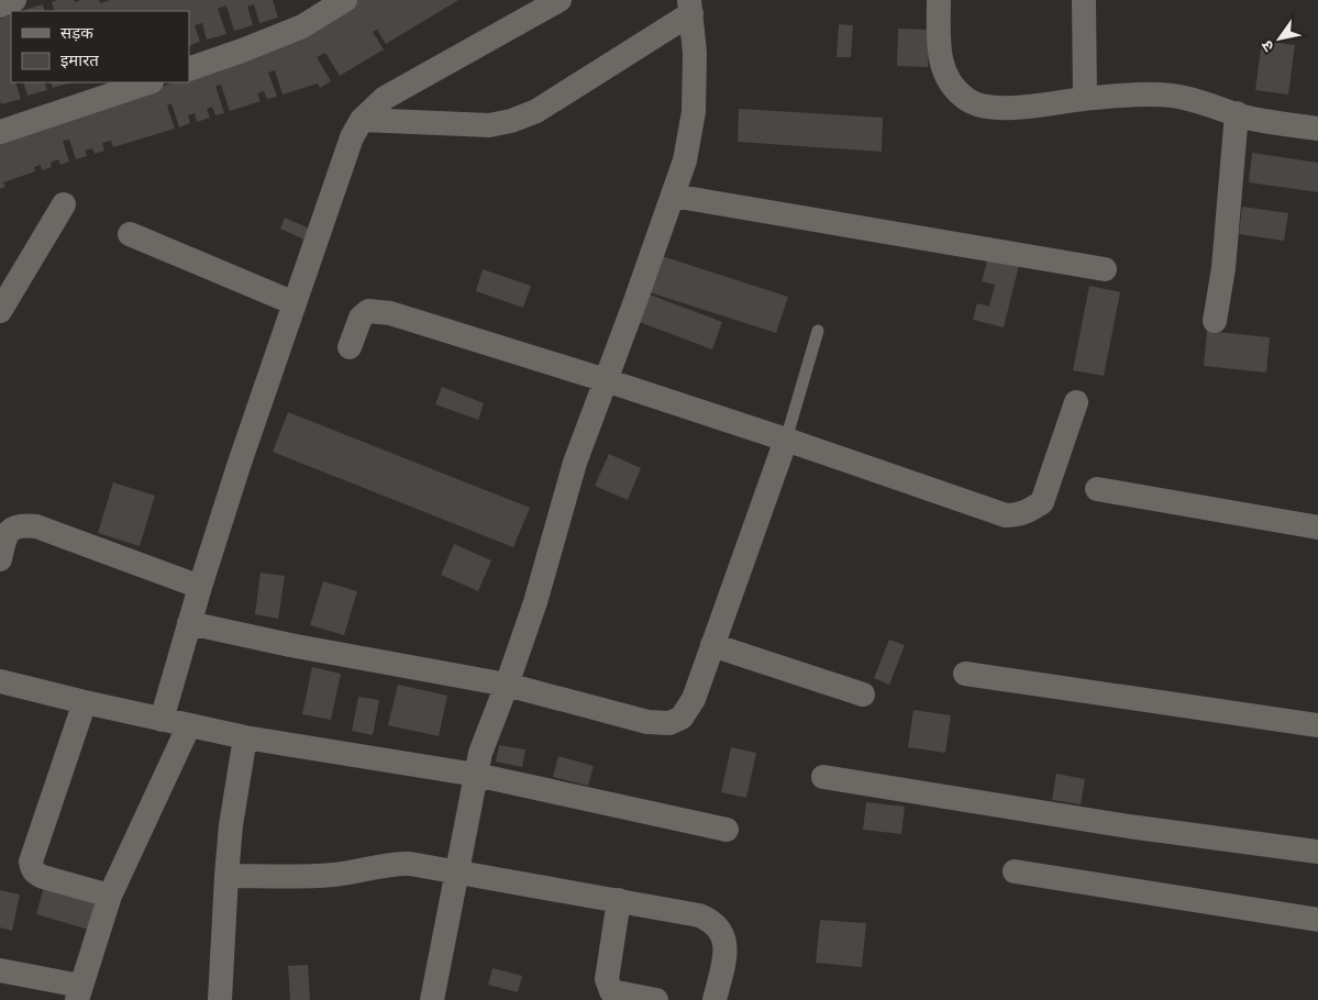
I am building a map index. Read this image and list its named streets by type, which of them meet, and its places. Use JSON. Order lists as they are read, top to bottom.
{
  "legend": ["सड़क", "इमारत"],
  "north": "bottom left"
}
